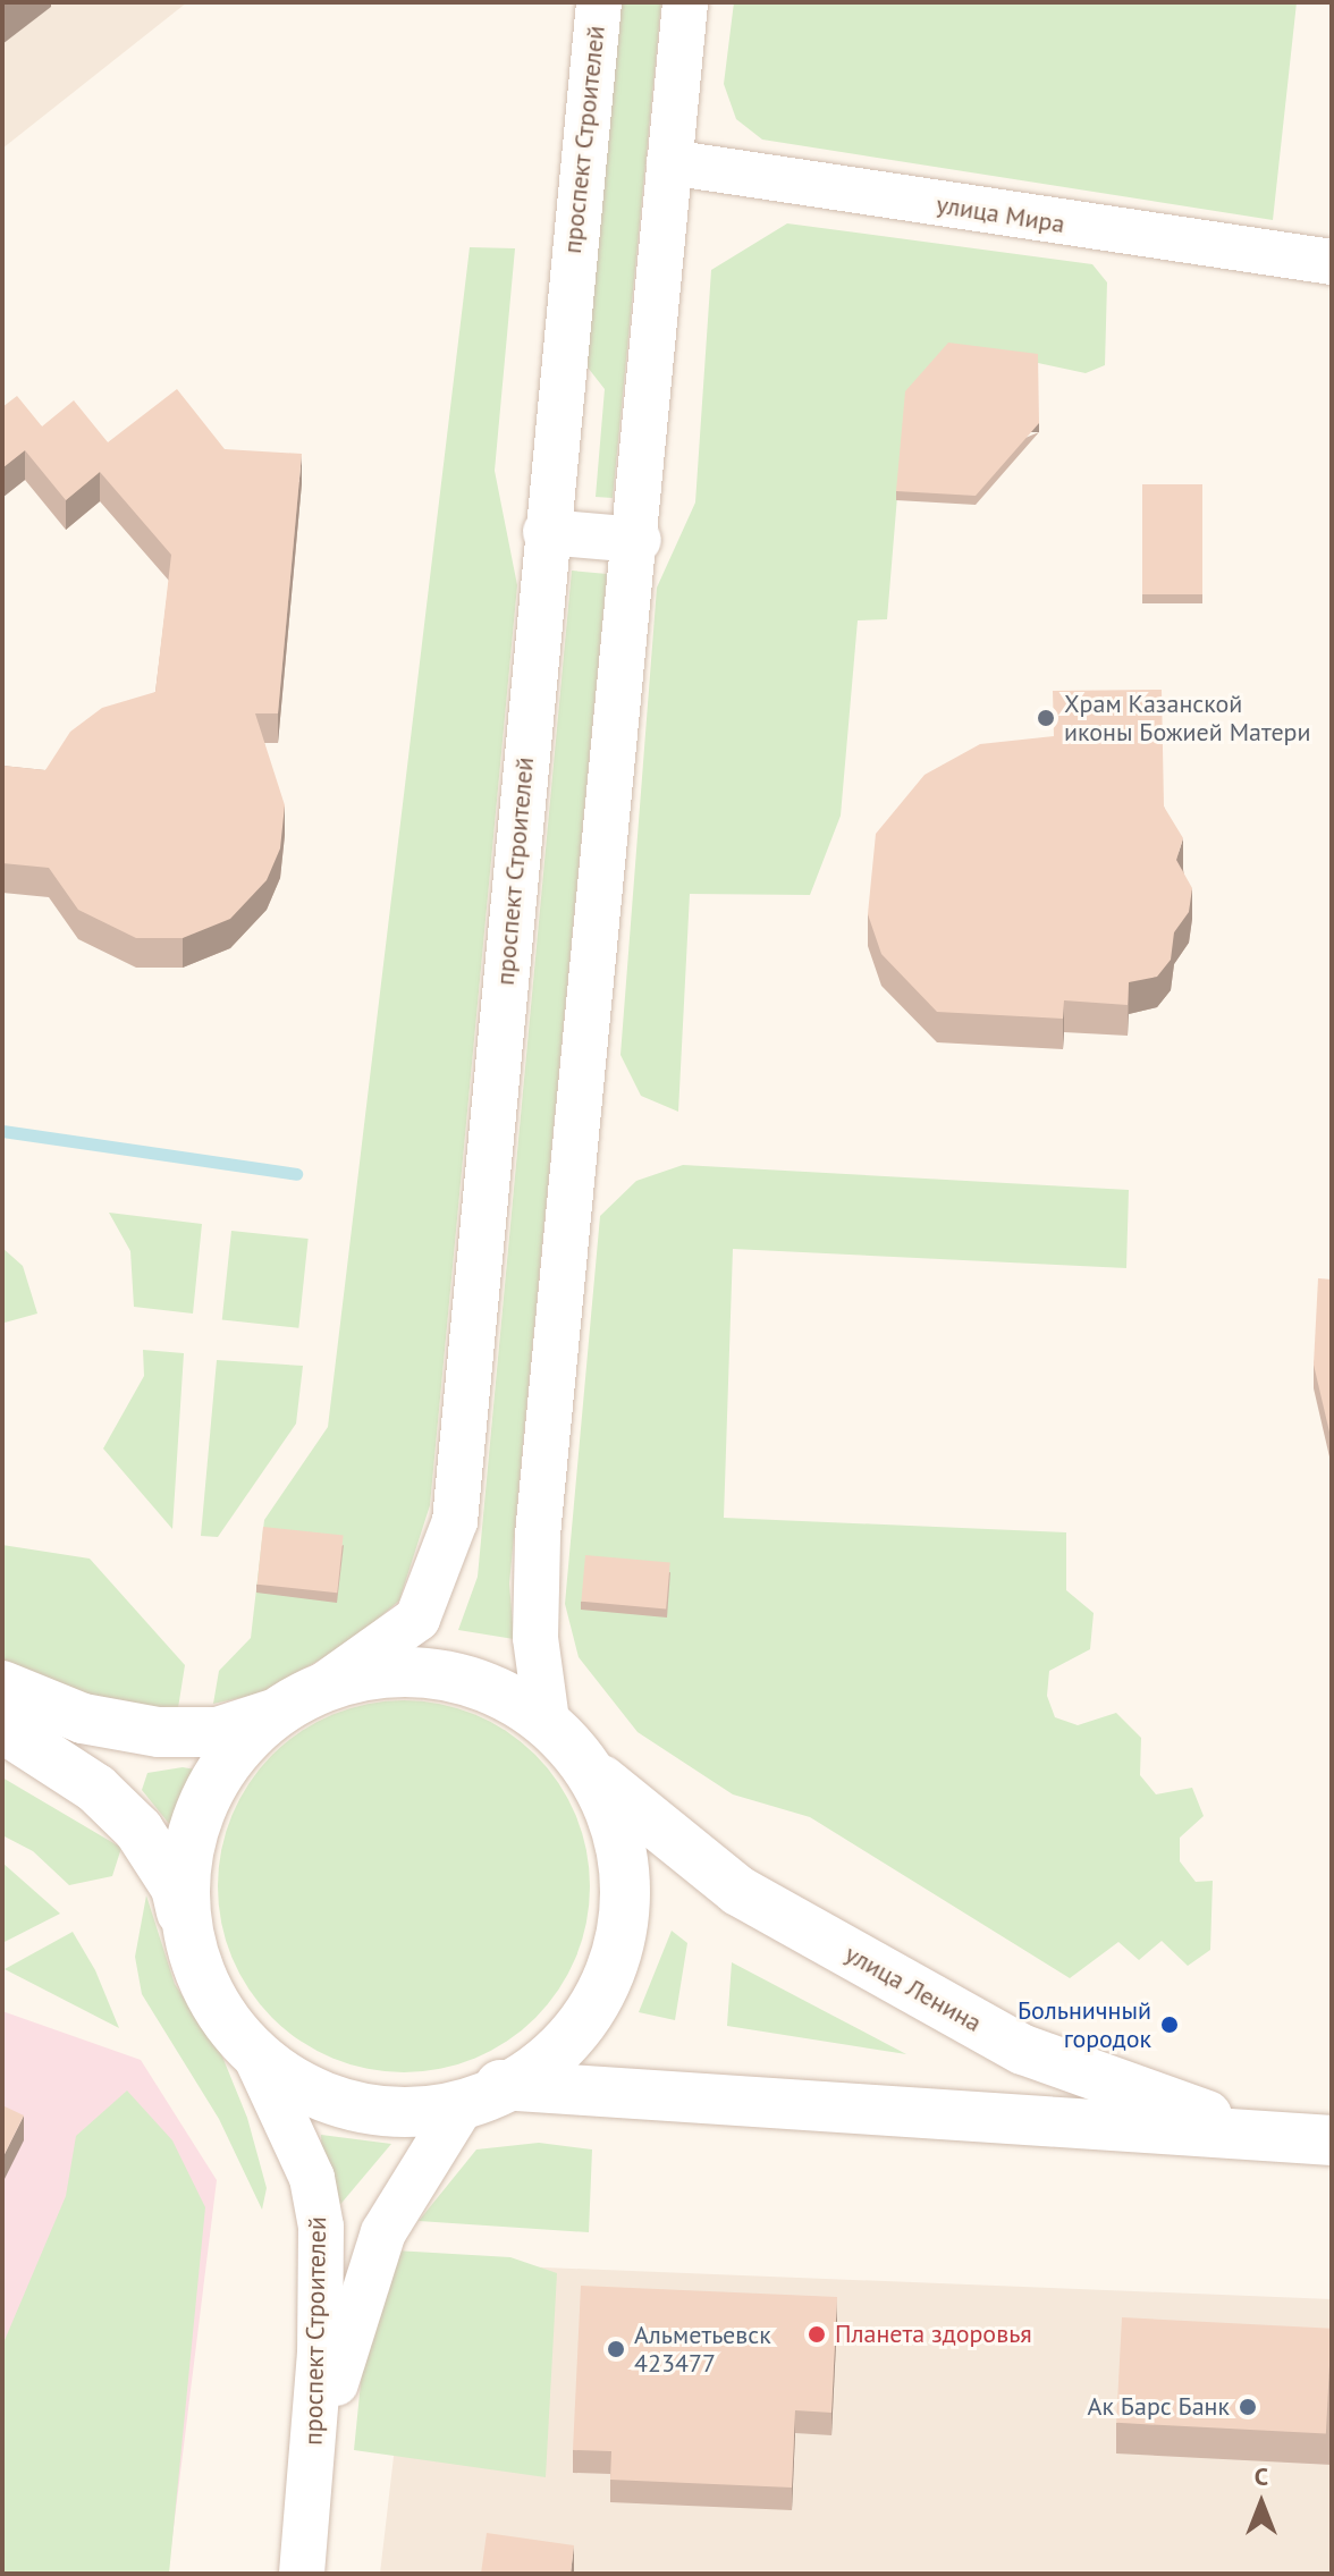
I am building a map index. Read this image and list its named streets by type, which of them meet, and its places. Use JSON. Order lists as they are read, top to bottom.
{
  "streets": {
    "main road": ["улица Ленина"],
    "street": ["проспект Строителей", "улица Мира"]
  },
  "crossings": [
    ["проспект Строителей", "улица Ленина"]
  ],
  "places": [
    "Храм Казанской иконы Божией Матери",
    "Больничный городок",
    "Планета здоровья",
    "Альметьевск 423477",
    "Ак Барс Банк"
  ],
  "north": "top"
}
